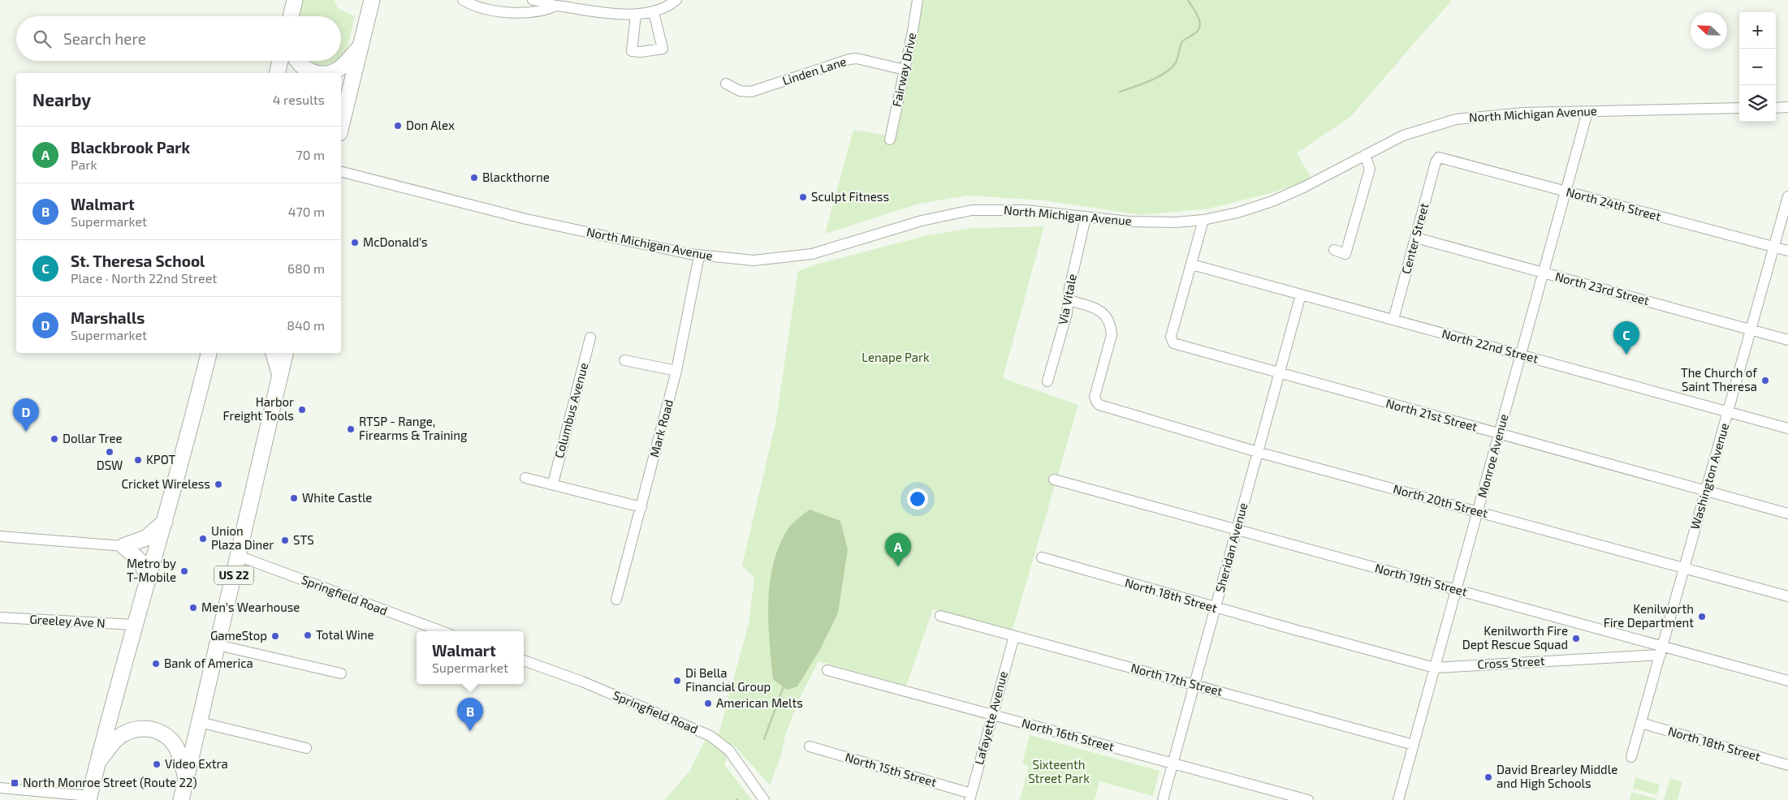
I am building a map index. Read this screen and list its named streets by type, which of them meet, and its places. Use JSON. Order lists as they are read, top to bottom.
{
  "streets": {
    "highway": ["US 22"],
    "street": [
      "Fairway Drive",
      "Linden Lane",
      "North Michigan Avenue",
      "North 24th Street",
      "Center Street",
      "North 23rd Street",
      "Via Vitale",
      "North 22nd Street",
      "Columbus Avenue",
      "North 21st Street",
      "Mark Road",
      "Monroe Avenue",
      "Washington Avenue",
      "North 20th Street",
      "Sheridan Avenue",
      "North 19th Street",
      "Springfield Road",
      "North 18th Street",
      "Greeley Ave N",
      "Cross Street",
      "North 17th Street",
      "Lafayette Avenue",
      "North 16th Street",
      "North 15th Street"
    ]
  },
  "crossings": [
    ["Fairway Drive", "Linden Lane"],
    ["North Michigan Avenue", "Via Vitale"],
    ["North Michigan Avenue", "Mark Road"],
    ["North Michigan Avenue", "Monroe Avenue"],
    ["North 24th Street", "Center Street"],
    ["North 24th Street", "Monroe Avenue"],
    ["North 24th Street", "Washington Avenue"],
    ["Center Street", "North 23rd Street"],
    ["Center Street", "North 22nd Street"],
    ["North 23rd Street", "Monroe Avenue"],
    ["North 23rd Street", "Washington Avenue"],
    ["Via Vitale", "North 20th Street"],
    ["North 22nd Street", "North 21st Street"],
    ["North 22nd Street", "Monroe Avenue"],
    ["North 22nd Street", "Washington Avenue"],
    ["North 22nd Street", "Sheridan Avenue"],
    ["North 21st Street", "Monroe Avenue"],
    ["North 21st Street", "Washington Avenue"],
    ["North 21st Street", "Sheridan Avenue"],
    ["Monroe Avenue", "North 20th Street"],
    ["Monroe Avenue", "North 19th Street"],
    ["Monroe Avenue", "North 18th Street"],
    ["Monroe Avenue", "Cross Street"],
    ["Monroe Avenue", "North 17th Street"],
    ["Washington Avenue", "North 20th Street"],
    ["Washington Avenue", "North 19th Street"],
    ["Washington Avenue", "North 18th Street"],
    ["Washington Avenue", "Cross Street"],
    ["North 20th Street", "Sheridan Avenue"],
    ["Sheridan Avenue", "North 19th Street"],
    ["Sheridan Avenue", "North 18th Street"],
    ["Sheridan Avenue", "North 17th Street"],
    ["Sheridan Avenue", "North 16th Street"],
    ["US 22", "Springfield Road"],
    ["North 19th Street", "Cross Street"],
    ["North 18th Street", "Cross Street"],
    ["North 17th Street", "Lafayette Avenue"],
    ["Lafayette Avenue", "North 16th Street"],
    ["Lafayette Avenue", "North 15th Street"]
  ],
  "parks": ["Lenape Park", "Sixteenth Street Park"],
  "places": {
    "other": [
      "Don Alex",
      "Blackthorne",
      "Sculpt Fitness",
      "McDonald's",
      "The Church of Saint Theresa",
      "Harbor Freight Tools",
      "RTSP - Range, Firearms & Training",
      "Dollar Tree",
      "DSW",
      "KPOT",
      "Cricket Wireless",
      "White Castle",
      "Union Plaza Diner",
      "STS",
      "Metro by T-Mobile",
      "Men's Wearhouse",
      "Kenilworth Fire Department",
      "Total Wine",
      "GameStop",
      "Kenilworth Fire Dept Rescue Squad",
      "Bank of America",
      "Di Bella Financial Group",
      "American Melts",
      "Video Extra",
      "David Brearley Middle and High Schools"
    ],
    "transit": ["North Monroe Street (Route 22)"]
  },
  "north": "top left",
  "page": {
    "map_buttons": ["+", "−"],
    "search": "Search here",
    "heading": ["Nearby", "4 results"],
    "list": [
      {
        "mark": "A",
        "name": "Blackbrook Park",
        "note": "Park",
        "value": "70 m"
      },
      {
        "mark": "B",
        "name": "Walmart",
        "note": "Supermarket",
        "value": "470 m"
      },
      {
        "mark": "C",
        "name": "St. Theresa School",
        "note": "Place · North 22nd Street",
        "value": "680 m"
      },
      {
        "mark": "D",
        "name": "Marshalls",
        "note": "Supermarket",
        "value": "840 m"
      }
    ],
    "pins": [
      "C",
      "D",
      "A",
      "B"
    ],
    "popup": ["Walmart", "Supermarket"]
  }
}
